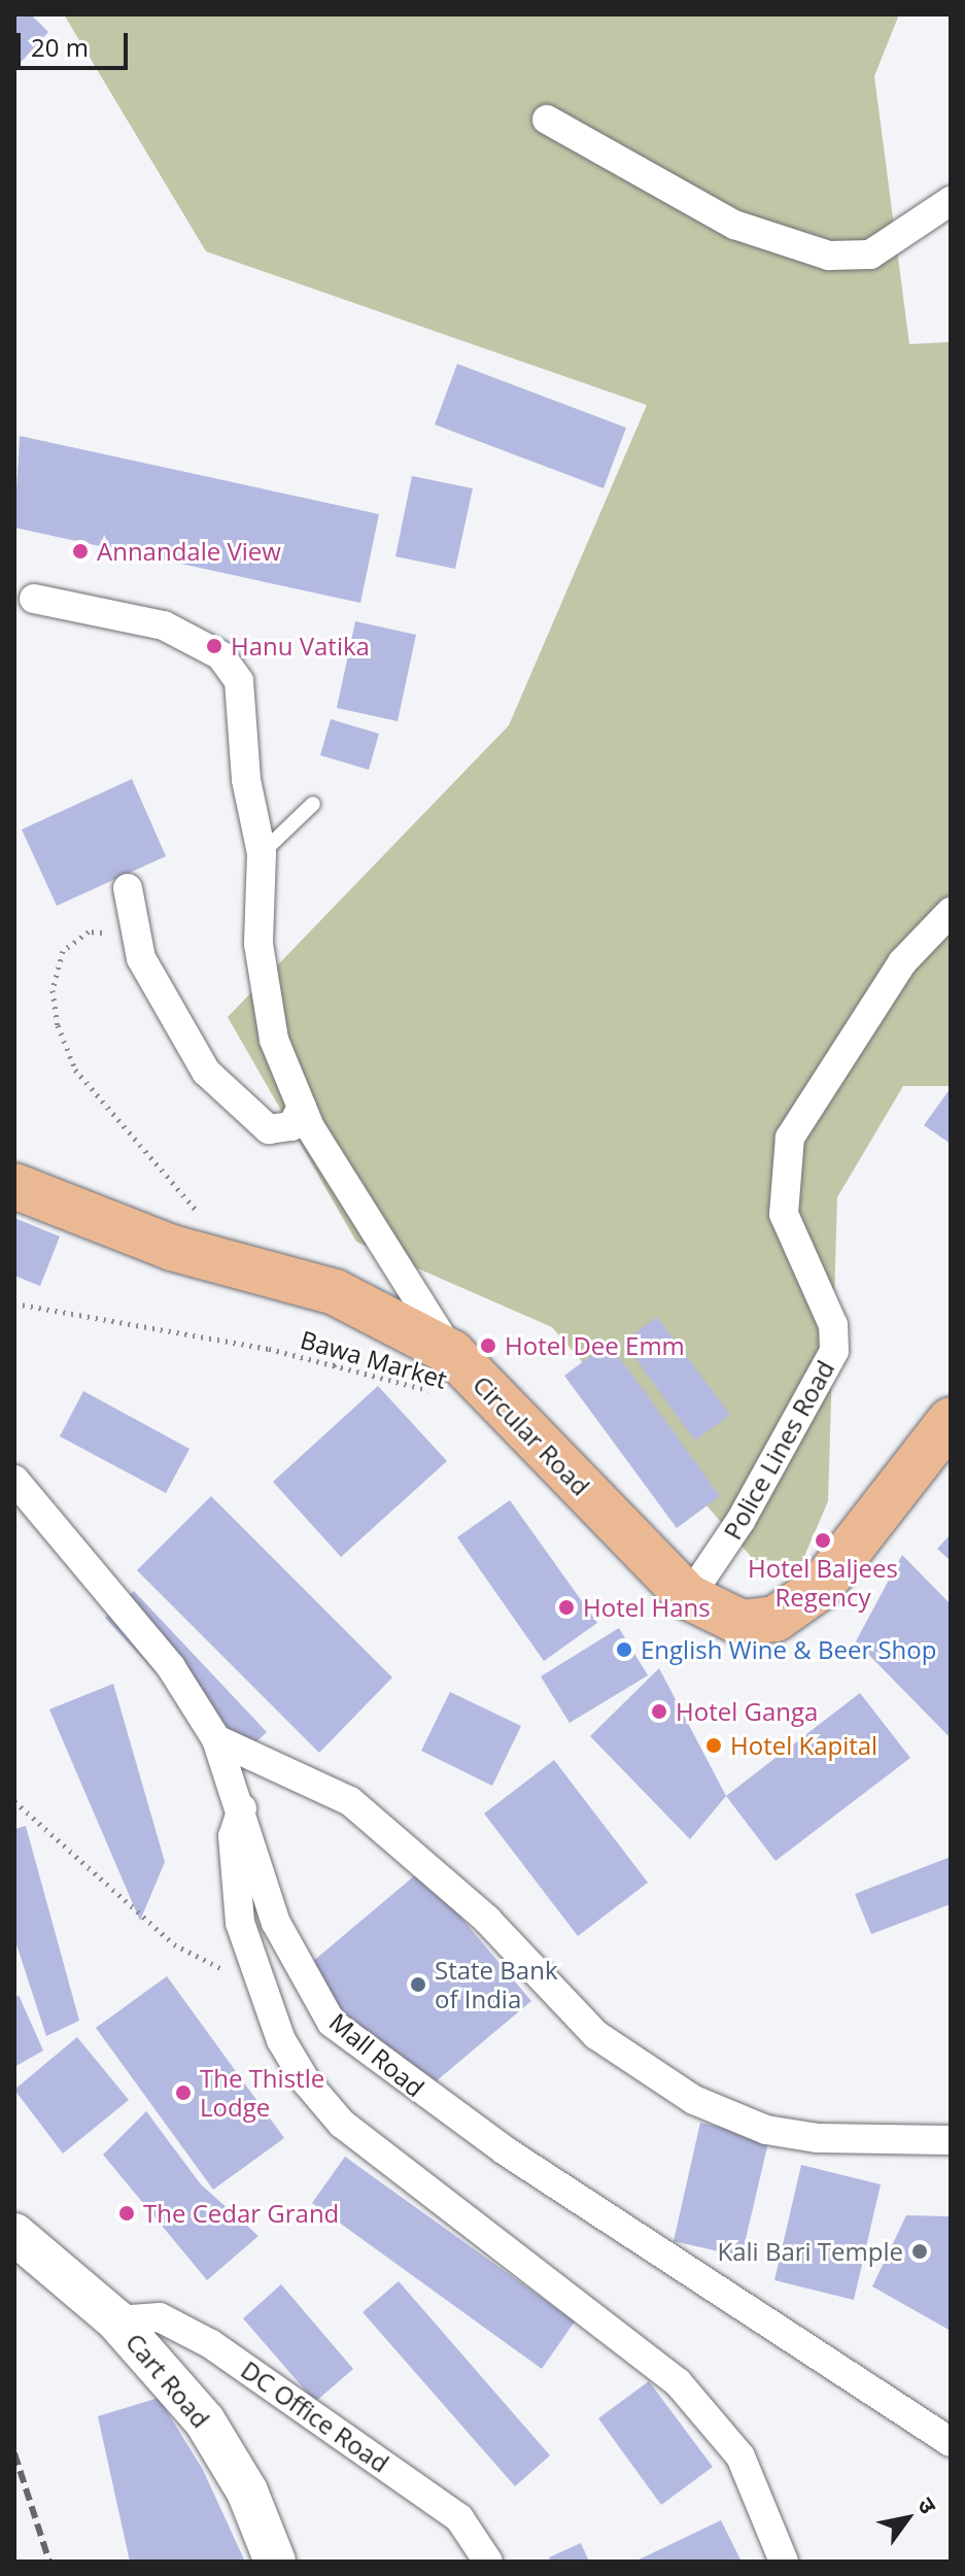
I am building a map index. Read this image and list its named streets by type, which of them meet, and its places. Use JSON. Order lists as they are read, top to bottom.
{
  "streets": {
    "main road": ["Circular Road", "Cart Road"],
    "street": ["Police Lines Road", "Mall Road", "DC Office Road"],
    "path": ["Bawa Market"]
  },
  "crossings": [
    ["Bawa Market", "Circular Road"],
    ["Circular Road", "Police Lines Road"],
    ["Cart Road", "DC Office Road"]
  ],
  "places": [
    "Annandale View",
    "Hanu Vatika",
    "Hotel Dee Emm",
    "Hotel Baljees Regency",
    "Hotel Hans",
    "English Wine & Beer Shop",
    "Hotel Ganga",
    "Hotel Kapital",
    "State Bank of India",
    "The Thistle Lodge",
    "The Cedar Grand",
    "Kali Bari Temple"
  ],
  "scale_bar": "20 m",
  "north": "top right"
}
